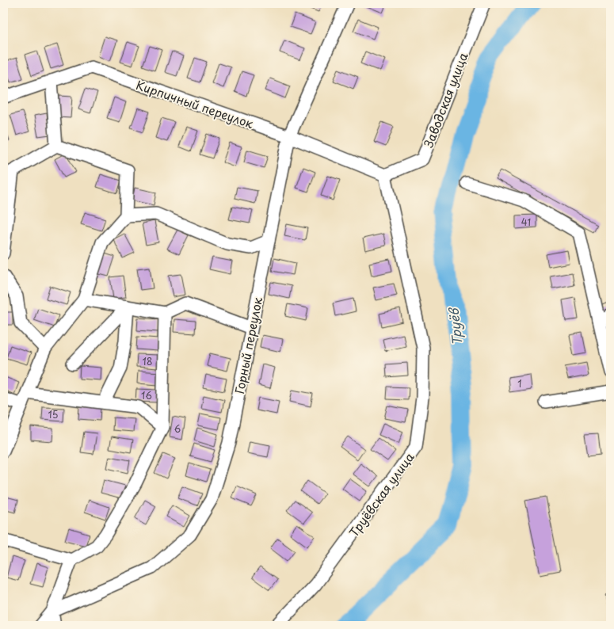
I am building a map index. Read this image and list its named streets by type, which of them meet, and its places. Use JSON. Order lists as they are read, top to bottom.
{
  "streets": {
    "street": [
      "Заводская улица",
      "Кирпичный переулок",
      "Горный переулок",
      "Труёвская улица"
    ]
  },
  "crossings": [
    ["Заводская улица", "Кирпичный переулок"],
    ["Заводская улица", "Труёвская улица"],
    ["Кирпичный переулок", "Горный переулок"],
    ["Кирпичный переулок", "Труёвская улица"]
  ],
  "water": ["Труёв"],
  "house_numbers": [
    "41",
    "18",
    "1",
    "16",
    "15",
    "6"
  ]
}
